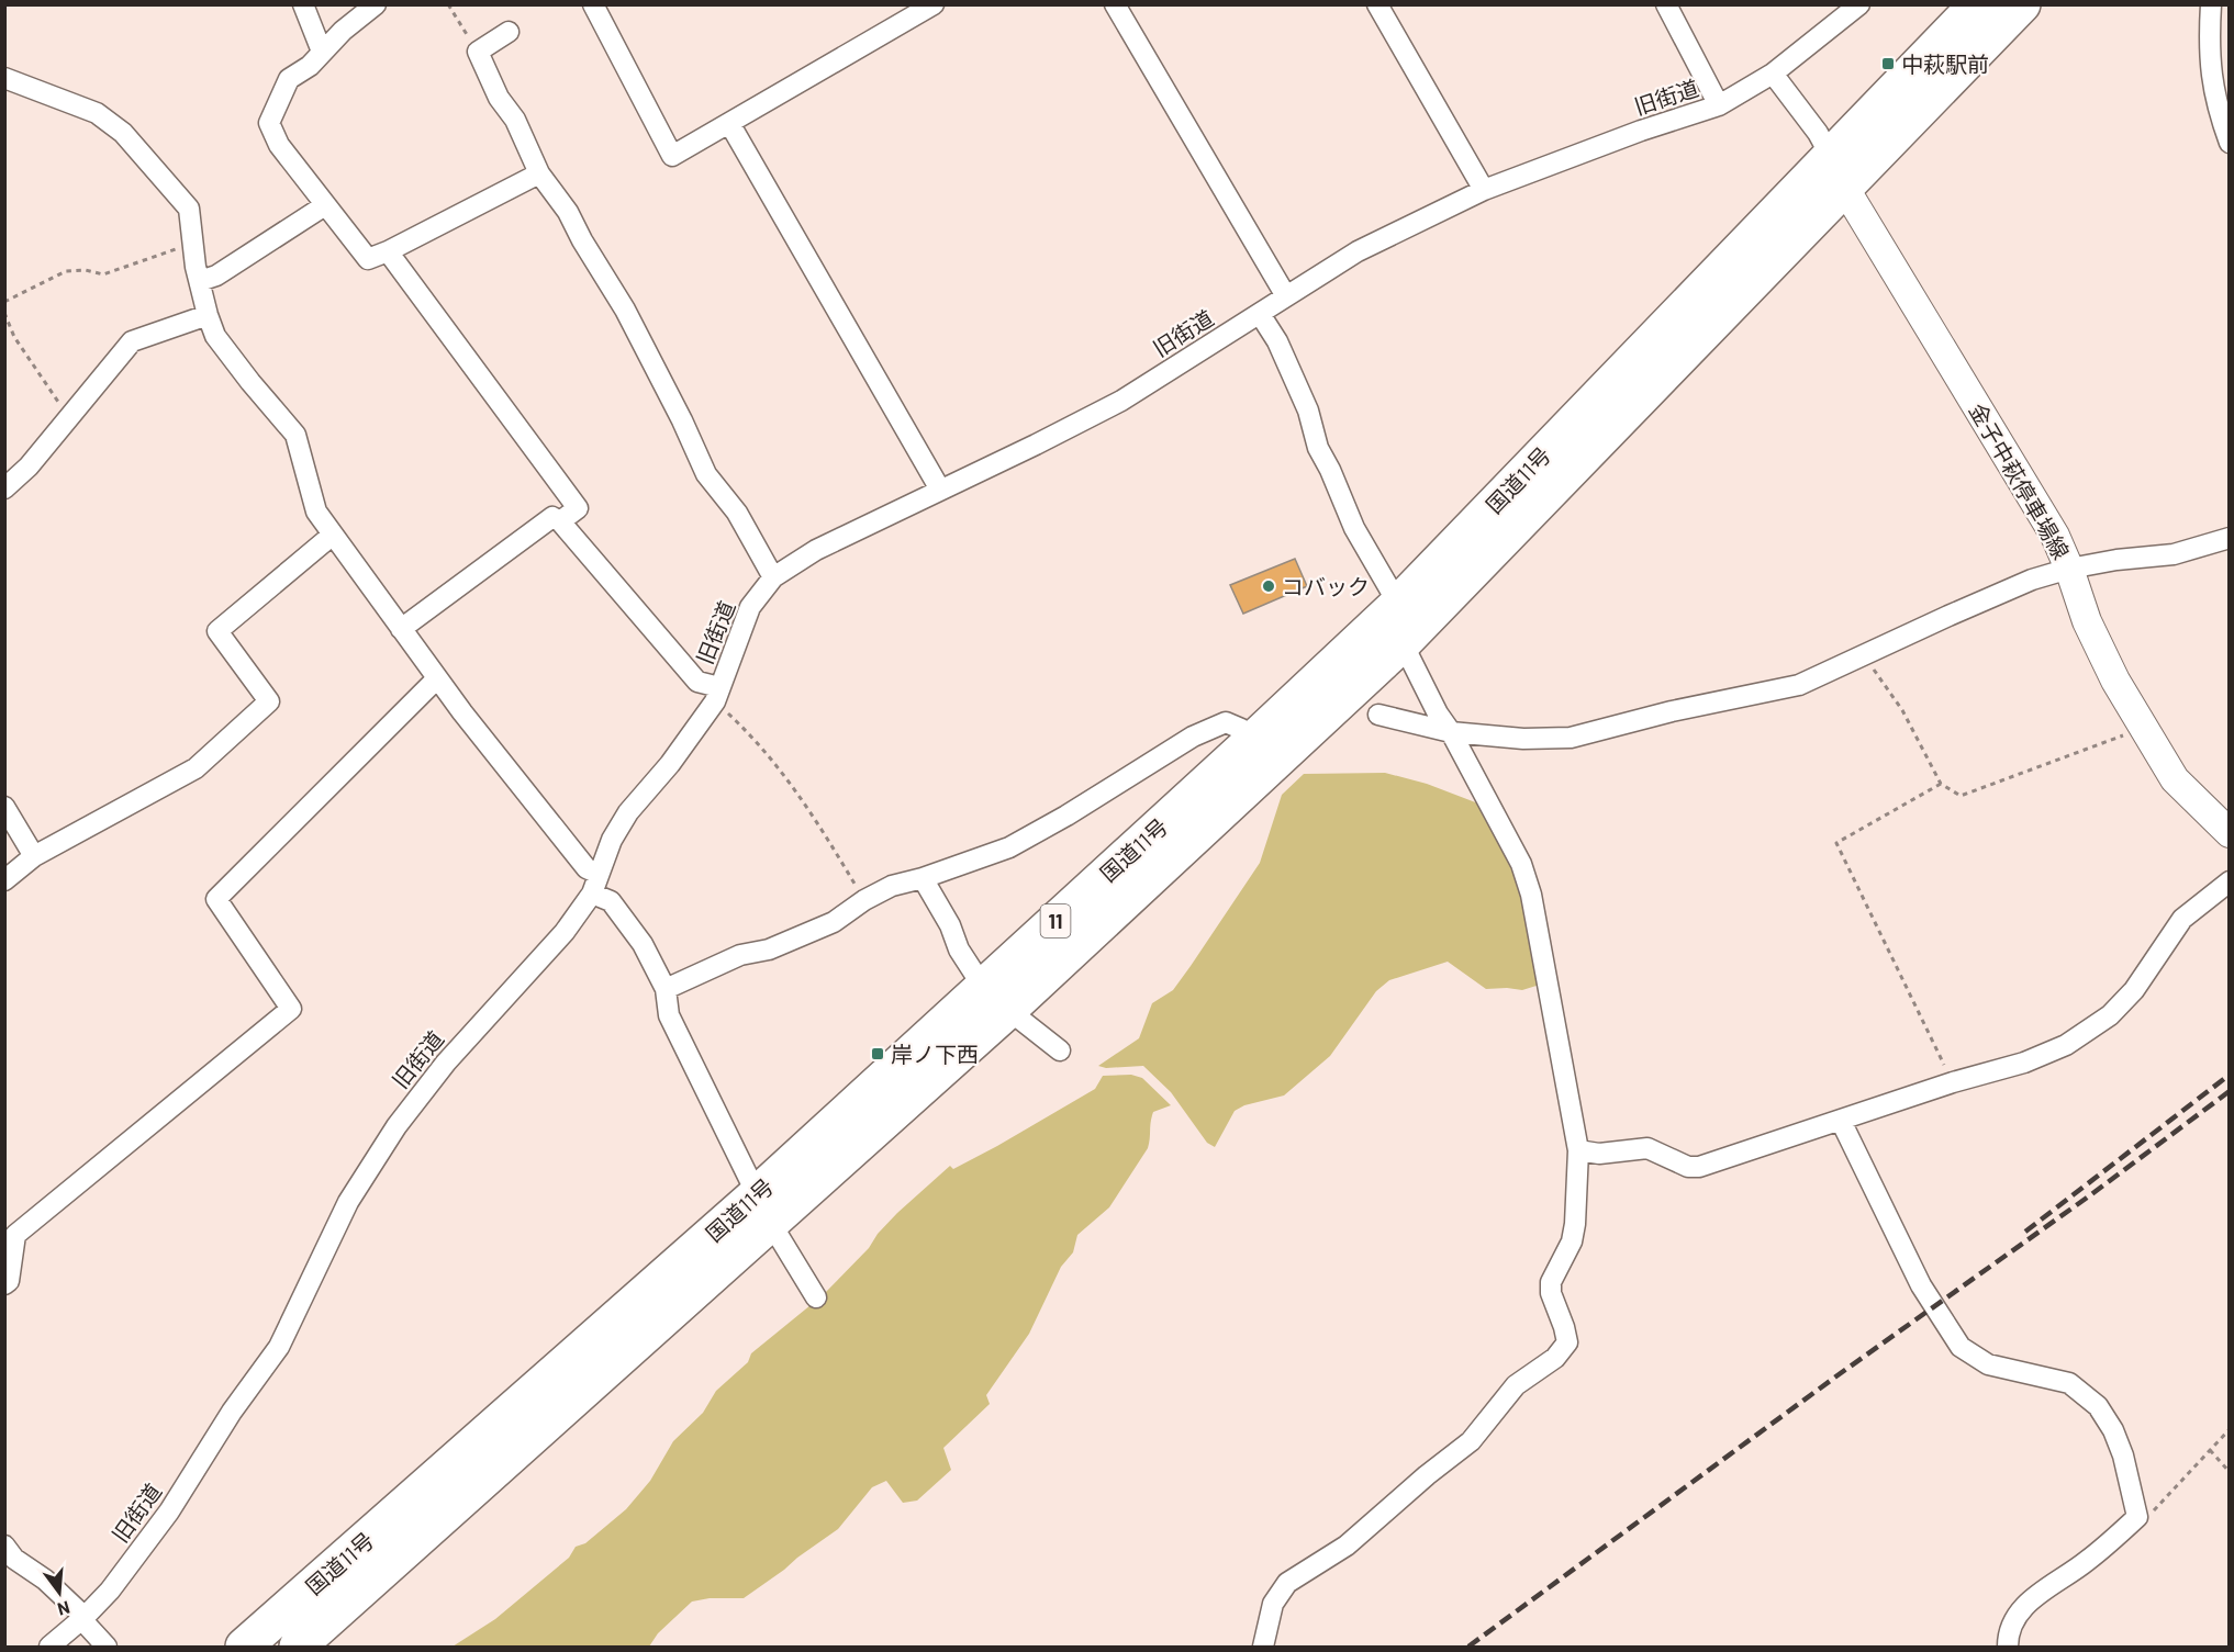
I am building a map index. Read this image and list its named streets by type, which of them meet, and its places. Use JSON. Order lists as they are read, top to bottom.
{
  "streets": {
    "highway": ["国道11号", "11"],
    "main road": ["金子中萩停車場線"],
    "street": ["旧街道"]
  },
  "crossings": [
    ["国道11号", "金子中萩停車場線"]
  ],
  "places": {
    "transit": ["中萩駅前", "岸ノ下西"],
    "other": ["コバック"]
  },
  "north": "bottom"
}
